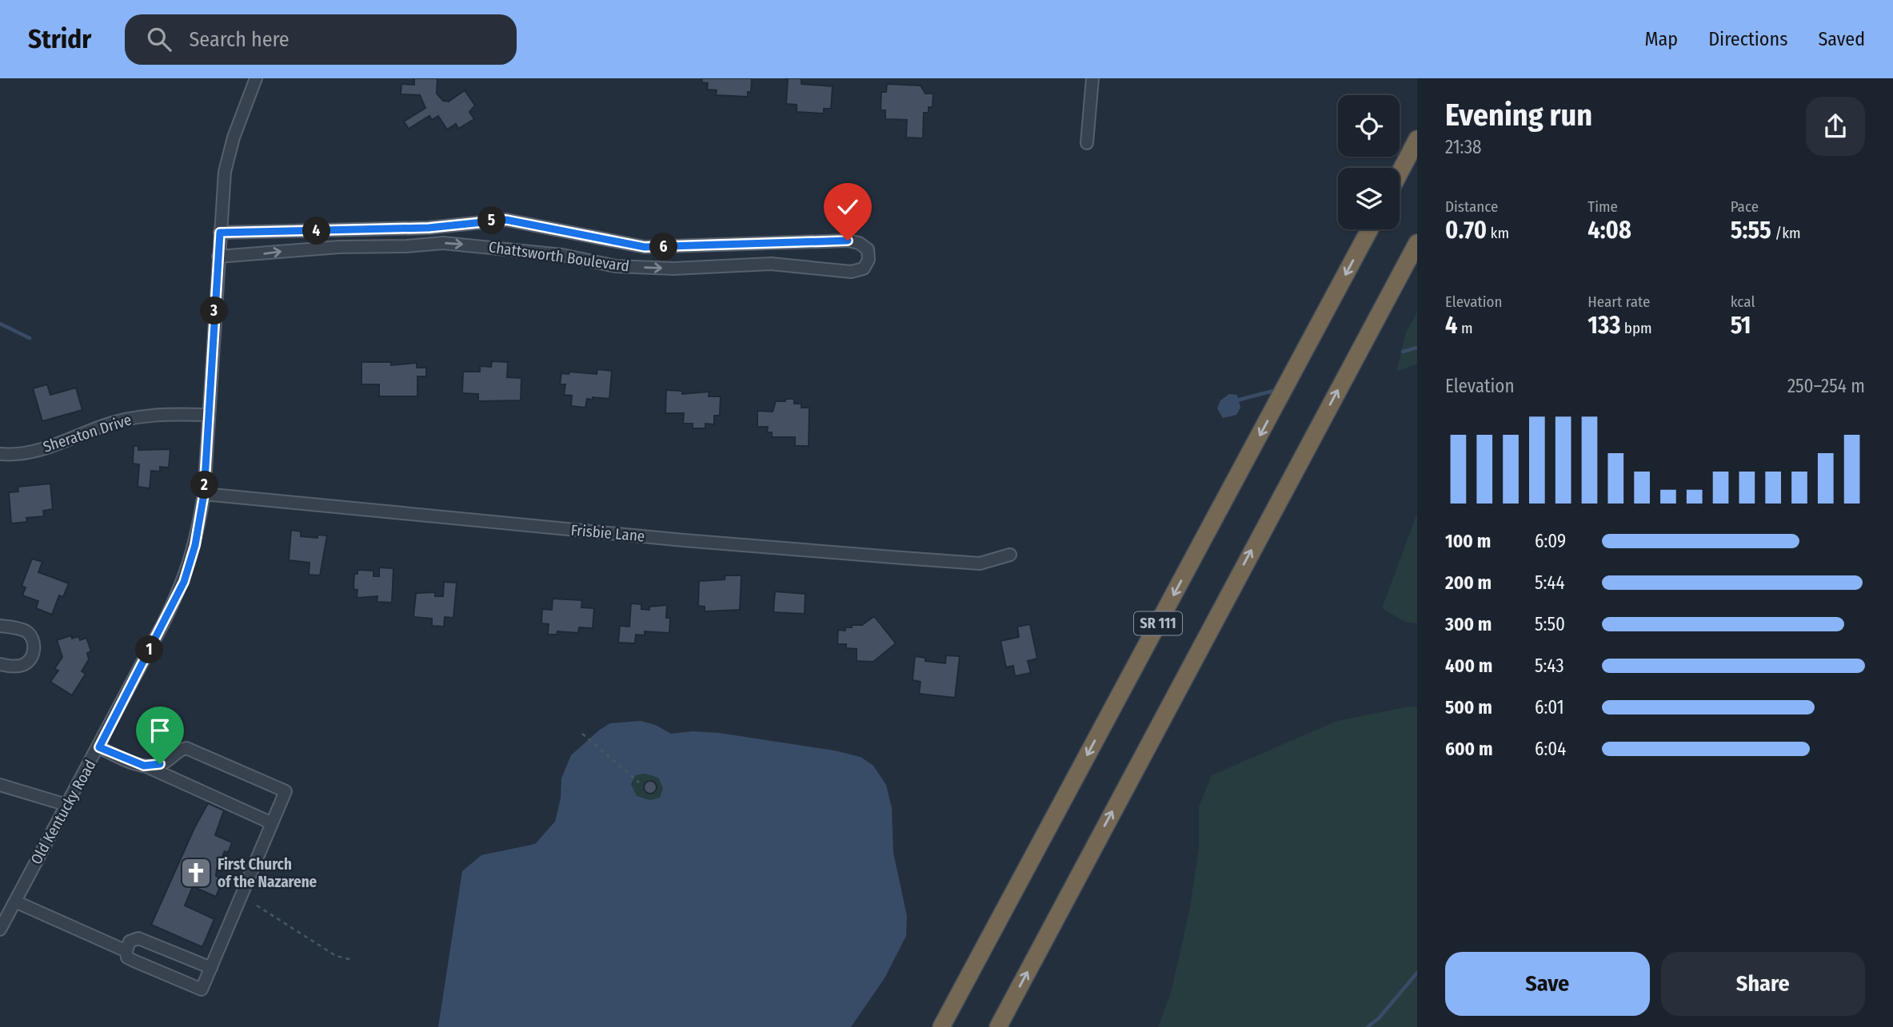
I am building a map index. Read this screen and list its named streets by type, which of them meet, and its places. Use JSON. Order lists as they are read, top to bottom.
{
  "streets": {
    "highway": ["SR 111"],
    "street": [
      "Chattsworth Boulevard",
      "Sheraton Drive",
      "Frisbie Lane",
      "Old Kentucky Road"
    ]
  },
  "crossings": [
    ["Chattsworth Boulevard", "Old Kentucky Road"],
    ["Sheraton Drive", "Old Kentucky Road"],
    ["Frisbie Lane", "Old Kentucky Road"]
  ],
  "places": {
    "church": ["First Church of the Nazarene"]
  },
  "page": {
    "header": "Stridr",
    "search": "Search here",
    "nav": ["Map", "Directions", "Saved"],
    "heading": ["Evening run", "21:38"],
    "stats": [
      ["Distance", "0.70 km"],
      ["Time", "4:08"],
      ["Pace", "5:55 /km"],
      ["Elevation", "4 m"],
      ["Heart rate", "133 bpm"],
      ["kcal", "51"]
    ],
    "pins": [
      "5",
      "4",
      "6",
      "3",
      "2",
      "1"
    ],
    "chart": ["Elevation", "250–254 m"],
    "list": [
      {
        "name": "100 m",
        "note": "6:09"
      },
      {
        "name": "200 m",
        "note": "5:44"
      },
      {
        "name": "300 m",
        "note": "5:50"
      },
      {
        "name": "400 m",
        "note": "5:43"
      },
      {
        "name": "500 m",
        "note": "6:01"
      },
      {
        "name": "600 m",
        "note": "6:04"
      }
    ],
    "buttons": ["Save", "Share"]
  }
}
